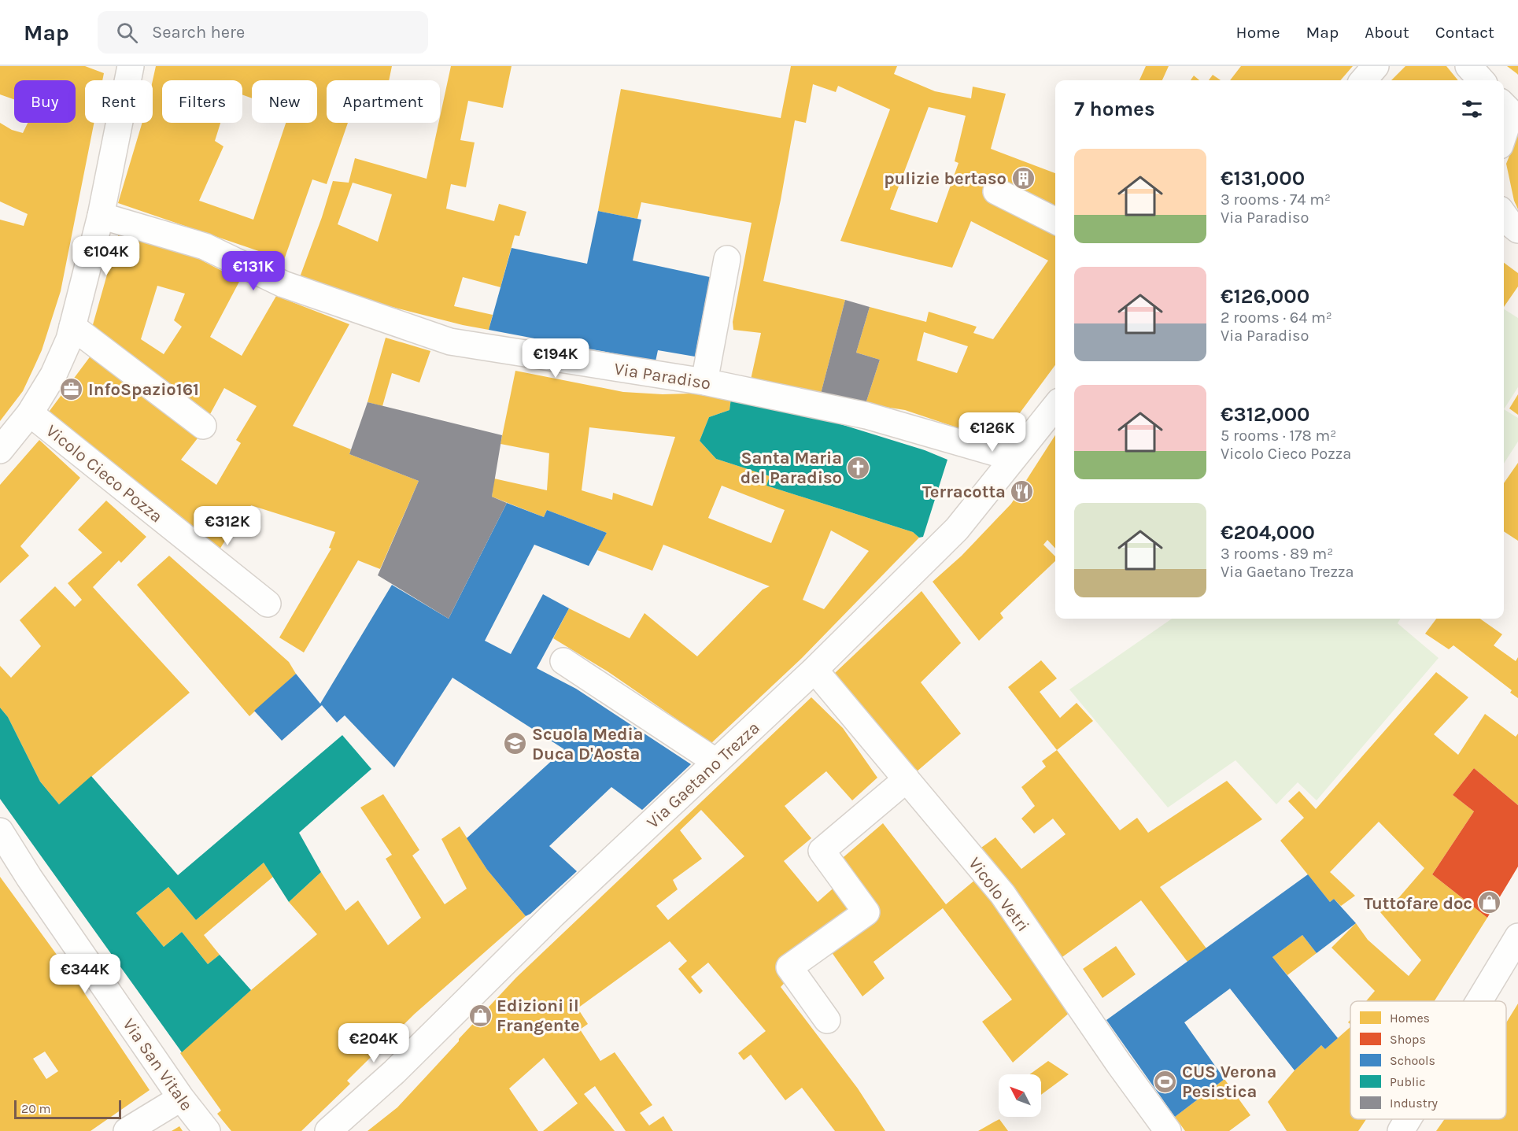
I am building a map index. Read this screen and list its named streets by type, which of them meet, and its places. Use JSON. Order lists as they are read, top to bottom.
{
  "streets": {
    "street": [
      "Via Paradiso",
      "Vicolo Cieco Pozza",
      "Via Gaetano Trezza",
      "Vicolo Vetri",
      "Via San Vitale"
    ]
  },
  "crossings": [
    ["Via Paradiso", "Via Gaetano Trezza"],
    ["Via Gaetano Trezza", "Vicolo Vetri"]
  ],
  "places": {
    "building": ["pulizie bertaso"],
    "office": ["InfoSpazio161"],
    "church": ["Santa Maria del Paradiso"],
    "restaurant": ["Terracotta"],
    "school or university": ["Scuola Media Duca D'Aosta"],
    "shop": ["Tuttofare doc", "Edizioni il Frangente"],
    "sports": ["CUS Verona Pesistica"]
  },
  "legend": [
    "Homes",
    "Shops",
    "Schools",
    "Public",
    "Industry"
  ],
  "scale_bar": "20 m",
  "north": "top left",
  "page": {
    "header": "Map",
    "search": "Search here",
    "nav": [
      "Home",
      "Map",
      "About",
      "Contact"
    ],
    "chip": [
      "Buy",
      "Rent",
      "Filters",
      "New",
      "Apartment"
    ],
    "heading": "7 homes",
    "list": [
      {
        "name": "€131,000",
        "note": "3 rooms · 74 m² · Via Paradiso"
      },
      {
        "name": "€126,000",
        "note": "2 rooms · 64 m² · Via Paradiso"
      },
      {
        "name": "€312,000",
        "note": "5 rooms · 178 m² · Vicolo Cieco Pozza"
      },
      {
        "name": "€204,000",
        "note": "3 rooms · 89 m² · Via Gaetano Trezza"
      }
    ],
    "price": [
      "€104K",
      "€131K",
      "€194K",
      "€126K",
      "€312K",
      "€344K",
      "€204K"
    ],
    "scale": "20 m"
  }
}
